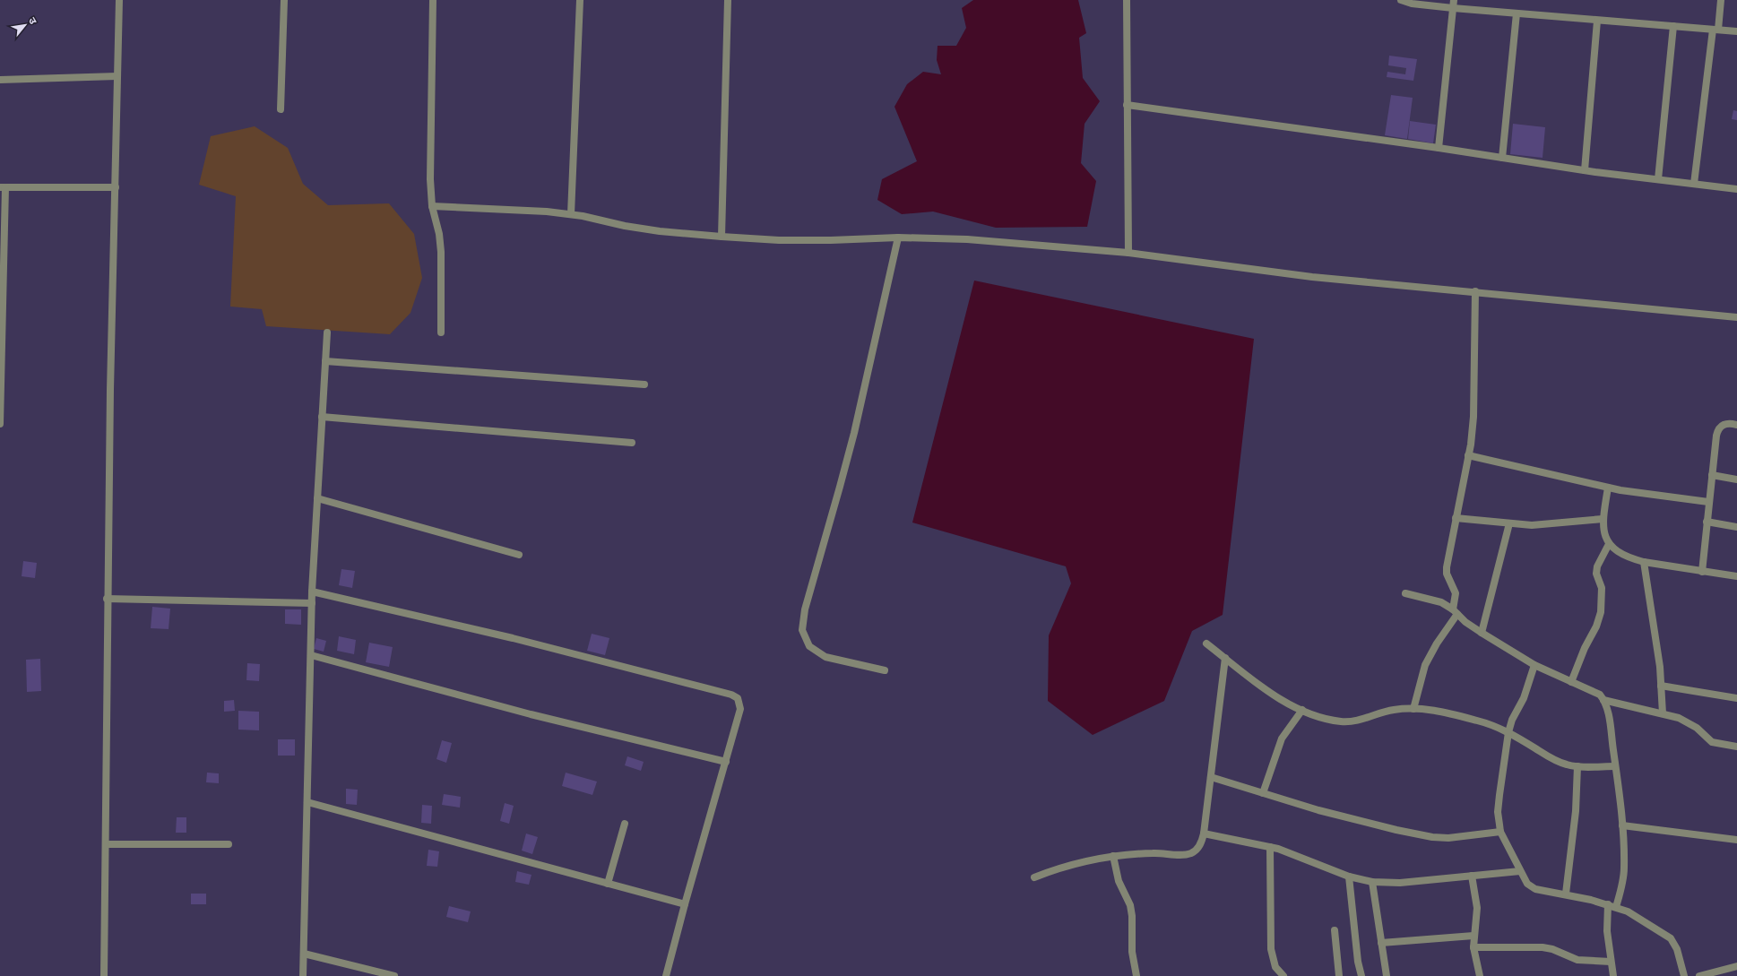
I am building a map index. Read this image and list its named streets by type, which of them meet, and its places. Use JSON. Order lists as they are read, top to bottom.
{
  "north": "top right"
}
